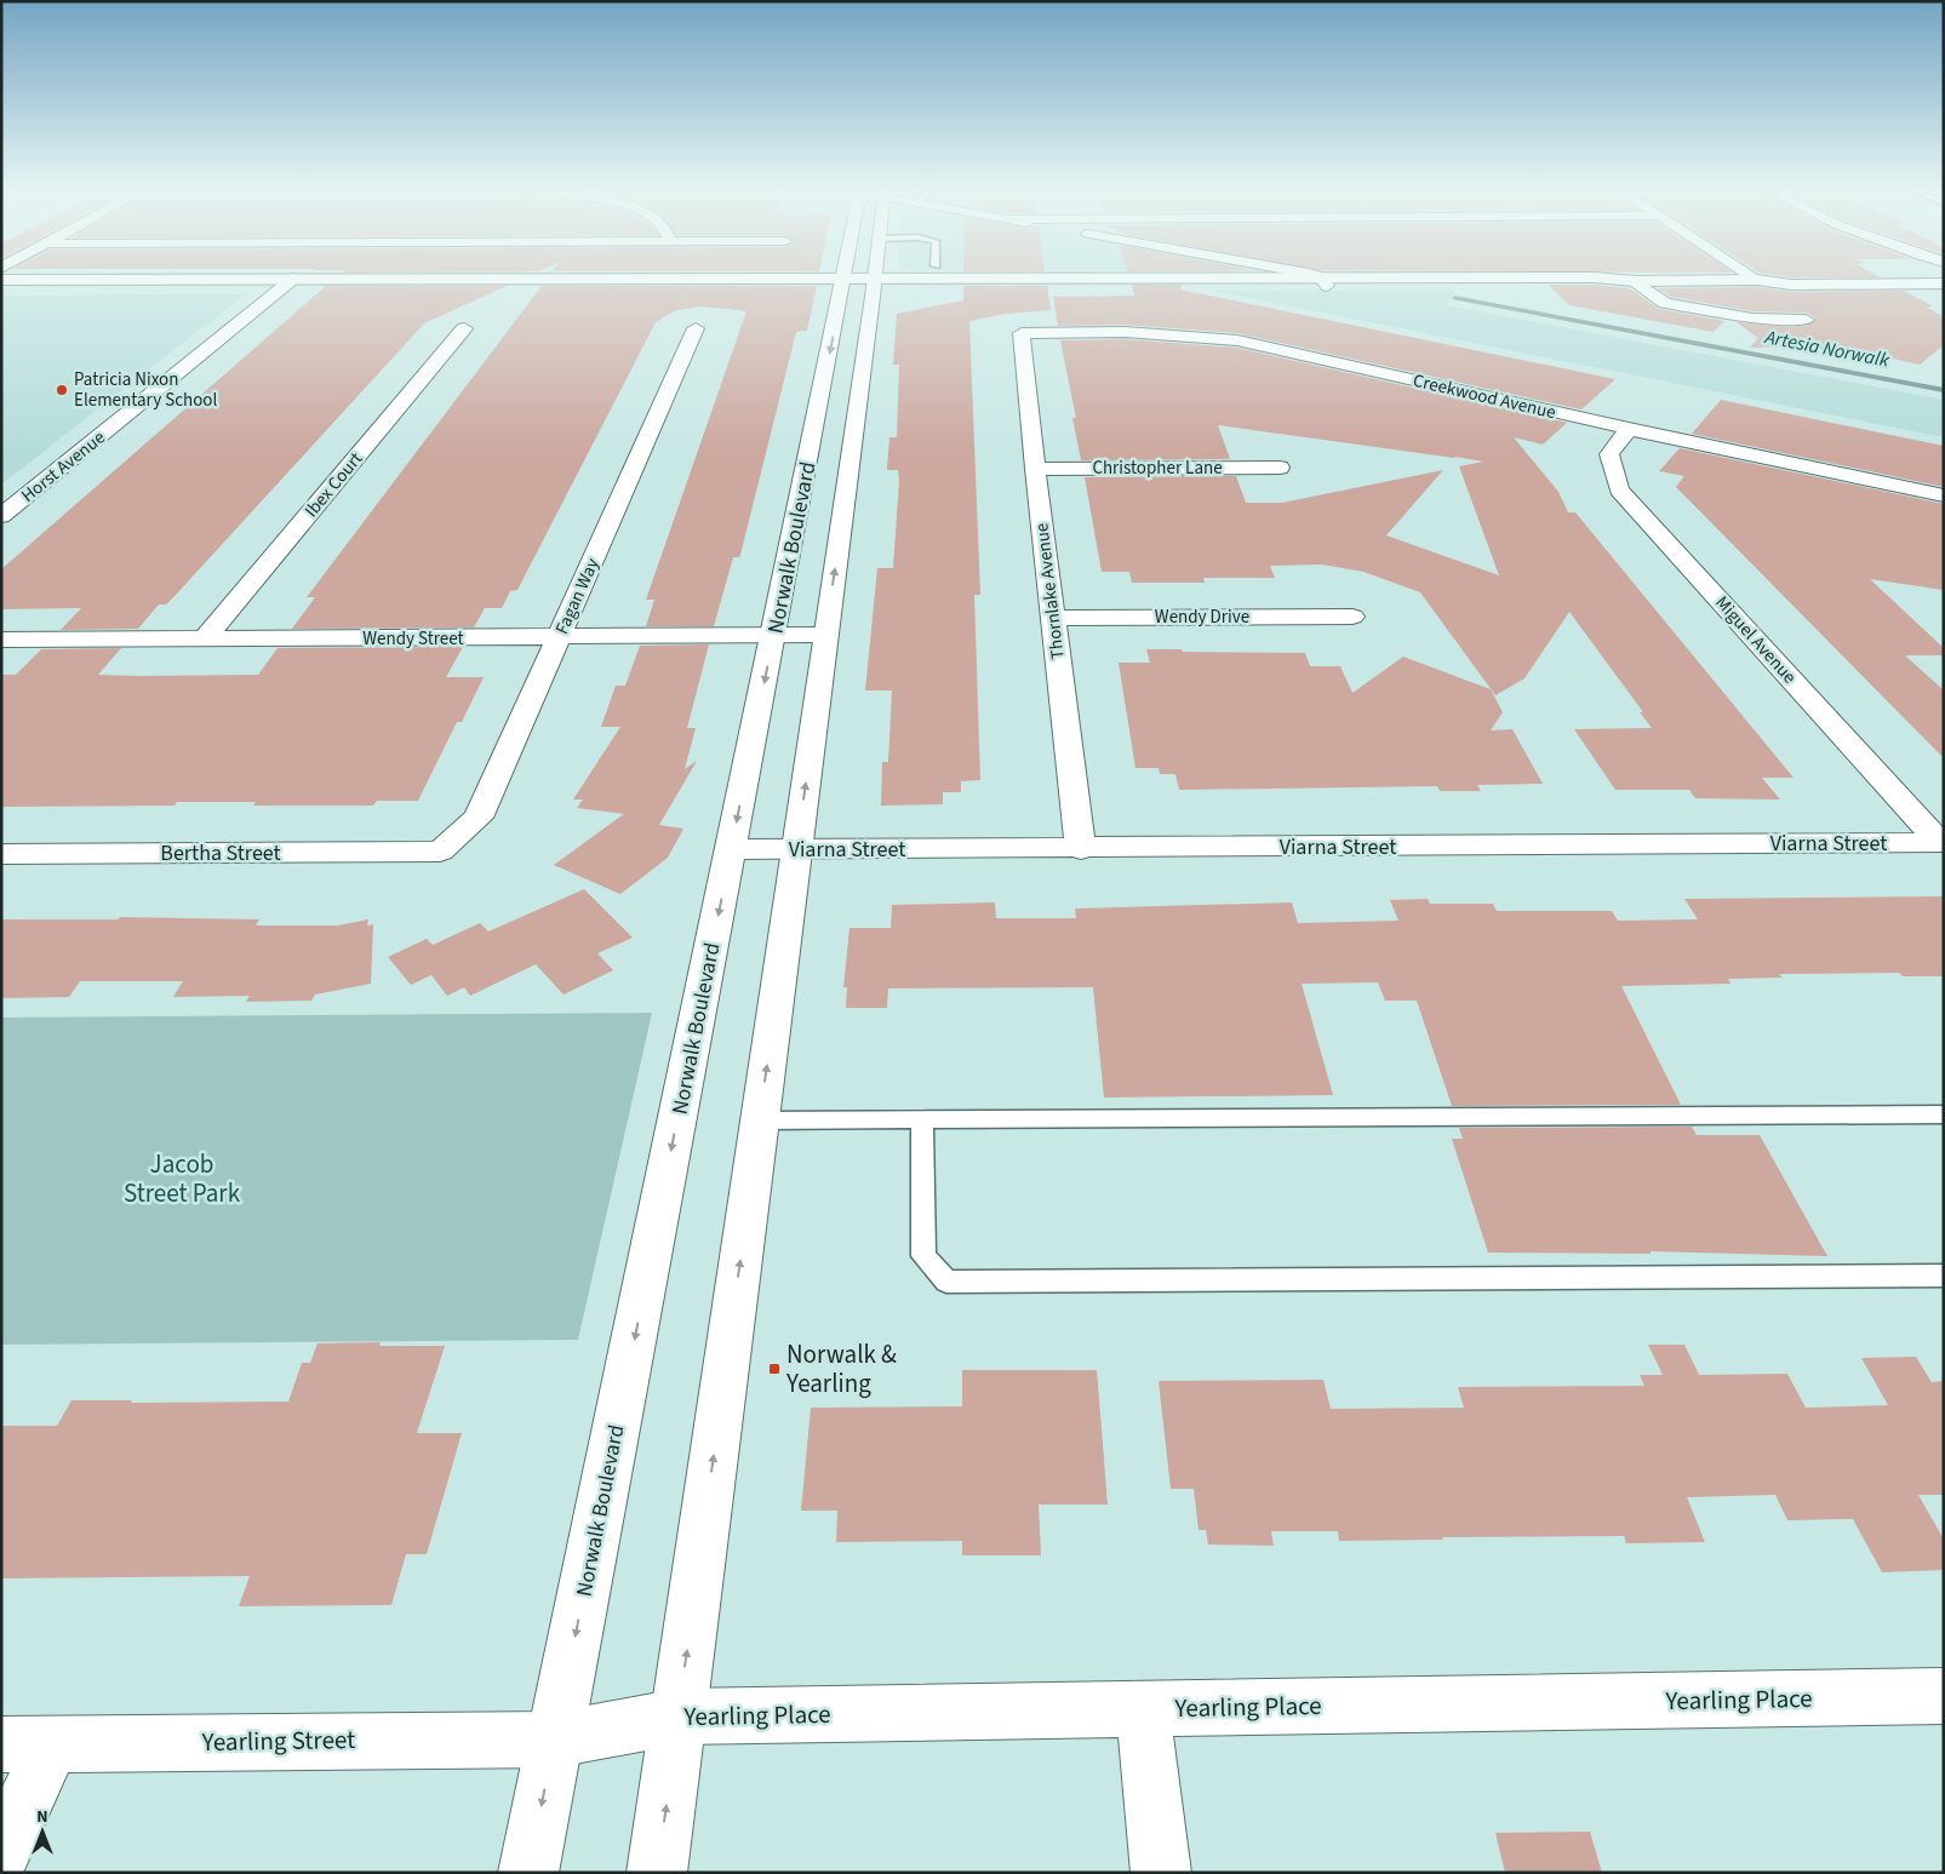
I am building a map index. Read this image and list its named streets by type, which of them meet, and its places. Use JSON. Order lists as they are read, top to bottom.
{
  "streets": {
    "street": [
      "Creekwood Avenue",
      "Horst Avenue",
      "Christopher Lane",
      "Ibex Court",
      "Norwalk Boulevard",
      "Thornlake Avenue",
      "Fagan Way",
      "Wendy Drive",
      "Wendy Street",
      "Miguel Avenue",
      "Viarna Street",
      "Bertha Street",
      "Yearling Place",
      "Yearling Street"
    ]
  },
  "crossings": [
    ["Creekwood Avenue", "Thornlake Avenue"],
    ["Creekwood Avenue", "Miguel Avenue"],
    ["Christopher Lane", "Thornlake Avenue"],
    ["Ibex Court", "Wendy Street"],
    ["Norwalk Boulevard", "Wendy Street"],
    ["Norwalk Boulevard", "Viarna Street"],
    ["Norwalk Boulevard", "Yearling Place"],
    ["Norwalk Boulevard", "Yearling Street"],
    ["Thornlake Avenue", "Wendy Drive"],
    ["Thornlake Avenue", "Viarna Street"],
    ["Fagan Way", "Wendy Street"],
    ["Fagan Way", "Bertha Street"],
    ["Miguel Avenue", "Viarna Street"],
    ["Yearling Place", "Yearling Street"]
  ],
  "water": ["Artesia Norwalk"],
  "parks": ["Jacob Street Park"],
  "places": {
    "other": ["Patricia Nixon Elementary School"],
    "transit": ["Norwalk & Yearling"]
  },
  "north": "top"
}
